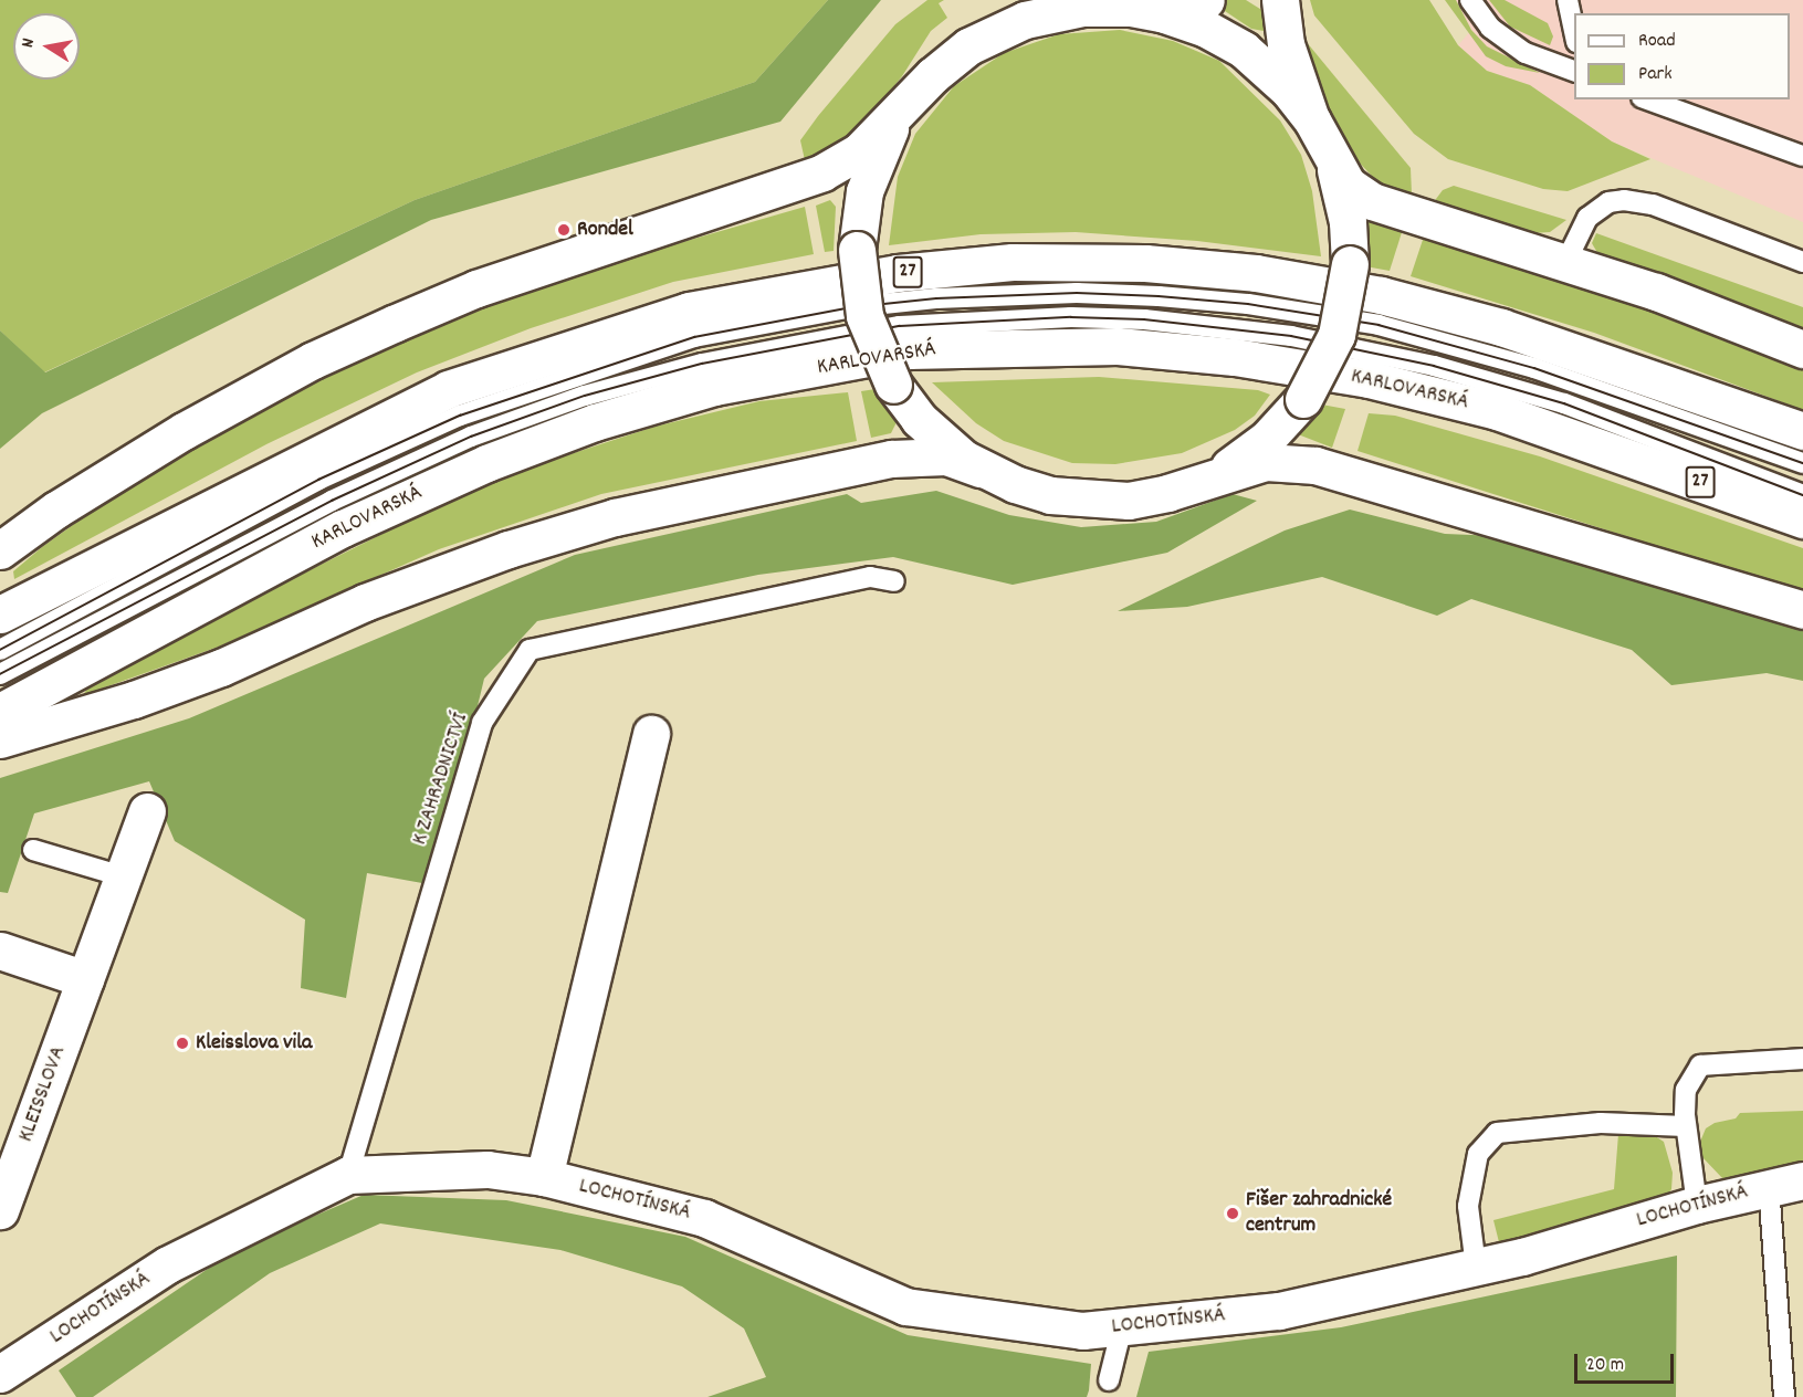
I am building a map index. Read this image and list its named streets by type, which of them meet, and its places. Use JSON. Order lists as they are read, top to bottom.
{
  "streets": {
    "main road": [
      "27",
      "KARLOVARSKÁ",
      "KLEISSLOVA",
      "LOCHOTÍNSKÁ"
    ],
    "lane": ["K ZAHRADNICTVÍ"]
  },
  "crossings": [
    ["K ZAHRADNICTVÍ", "LOCHOTÍNSKÁ"]
  ],
  "places": ["Rondel", "Kleisslova vila", "Fišer zahradnické centrum"],
  "legend": ["Road", "Park"],
  "scale_bar": "20 m",
  "north": "left"
}
